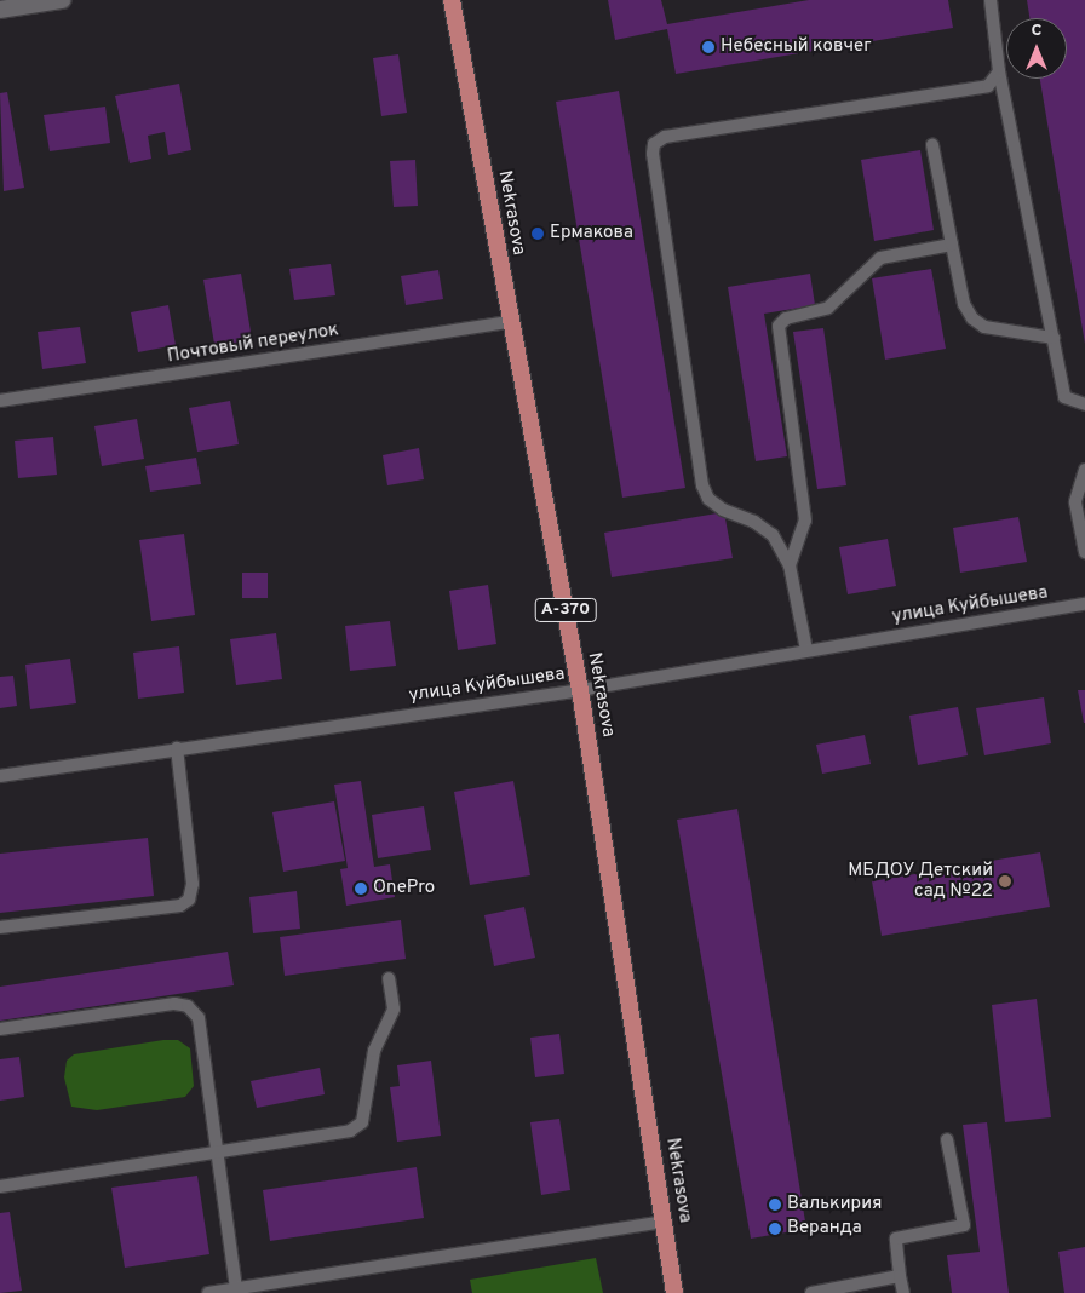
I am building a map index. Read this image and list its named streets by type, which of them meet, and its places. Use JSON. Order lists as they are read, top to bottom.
{
  "streets": {
    "main road": ["Nekrasova", "А-370"],
    "lane": ["Почтовый переулок", "улица Куйбышева"]
  },
  "crossings": [
    ["Nekrasova", "Почтовый переулок"],
    ["Nekrasova", "улица Куйбышева"]
  ],
  "places": [
    "Небесный ковчег",
    "Ермакова",
    "МБДОУ Детский сад №22",
    "OnePro",
    "Валькирия",
    "Веранда"
  ],
  "north": "top"
}
